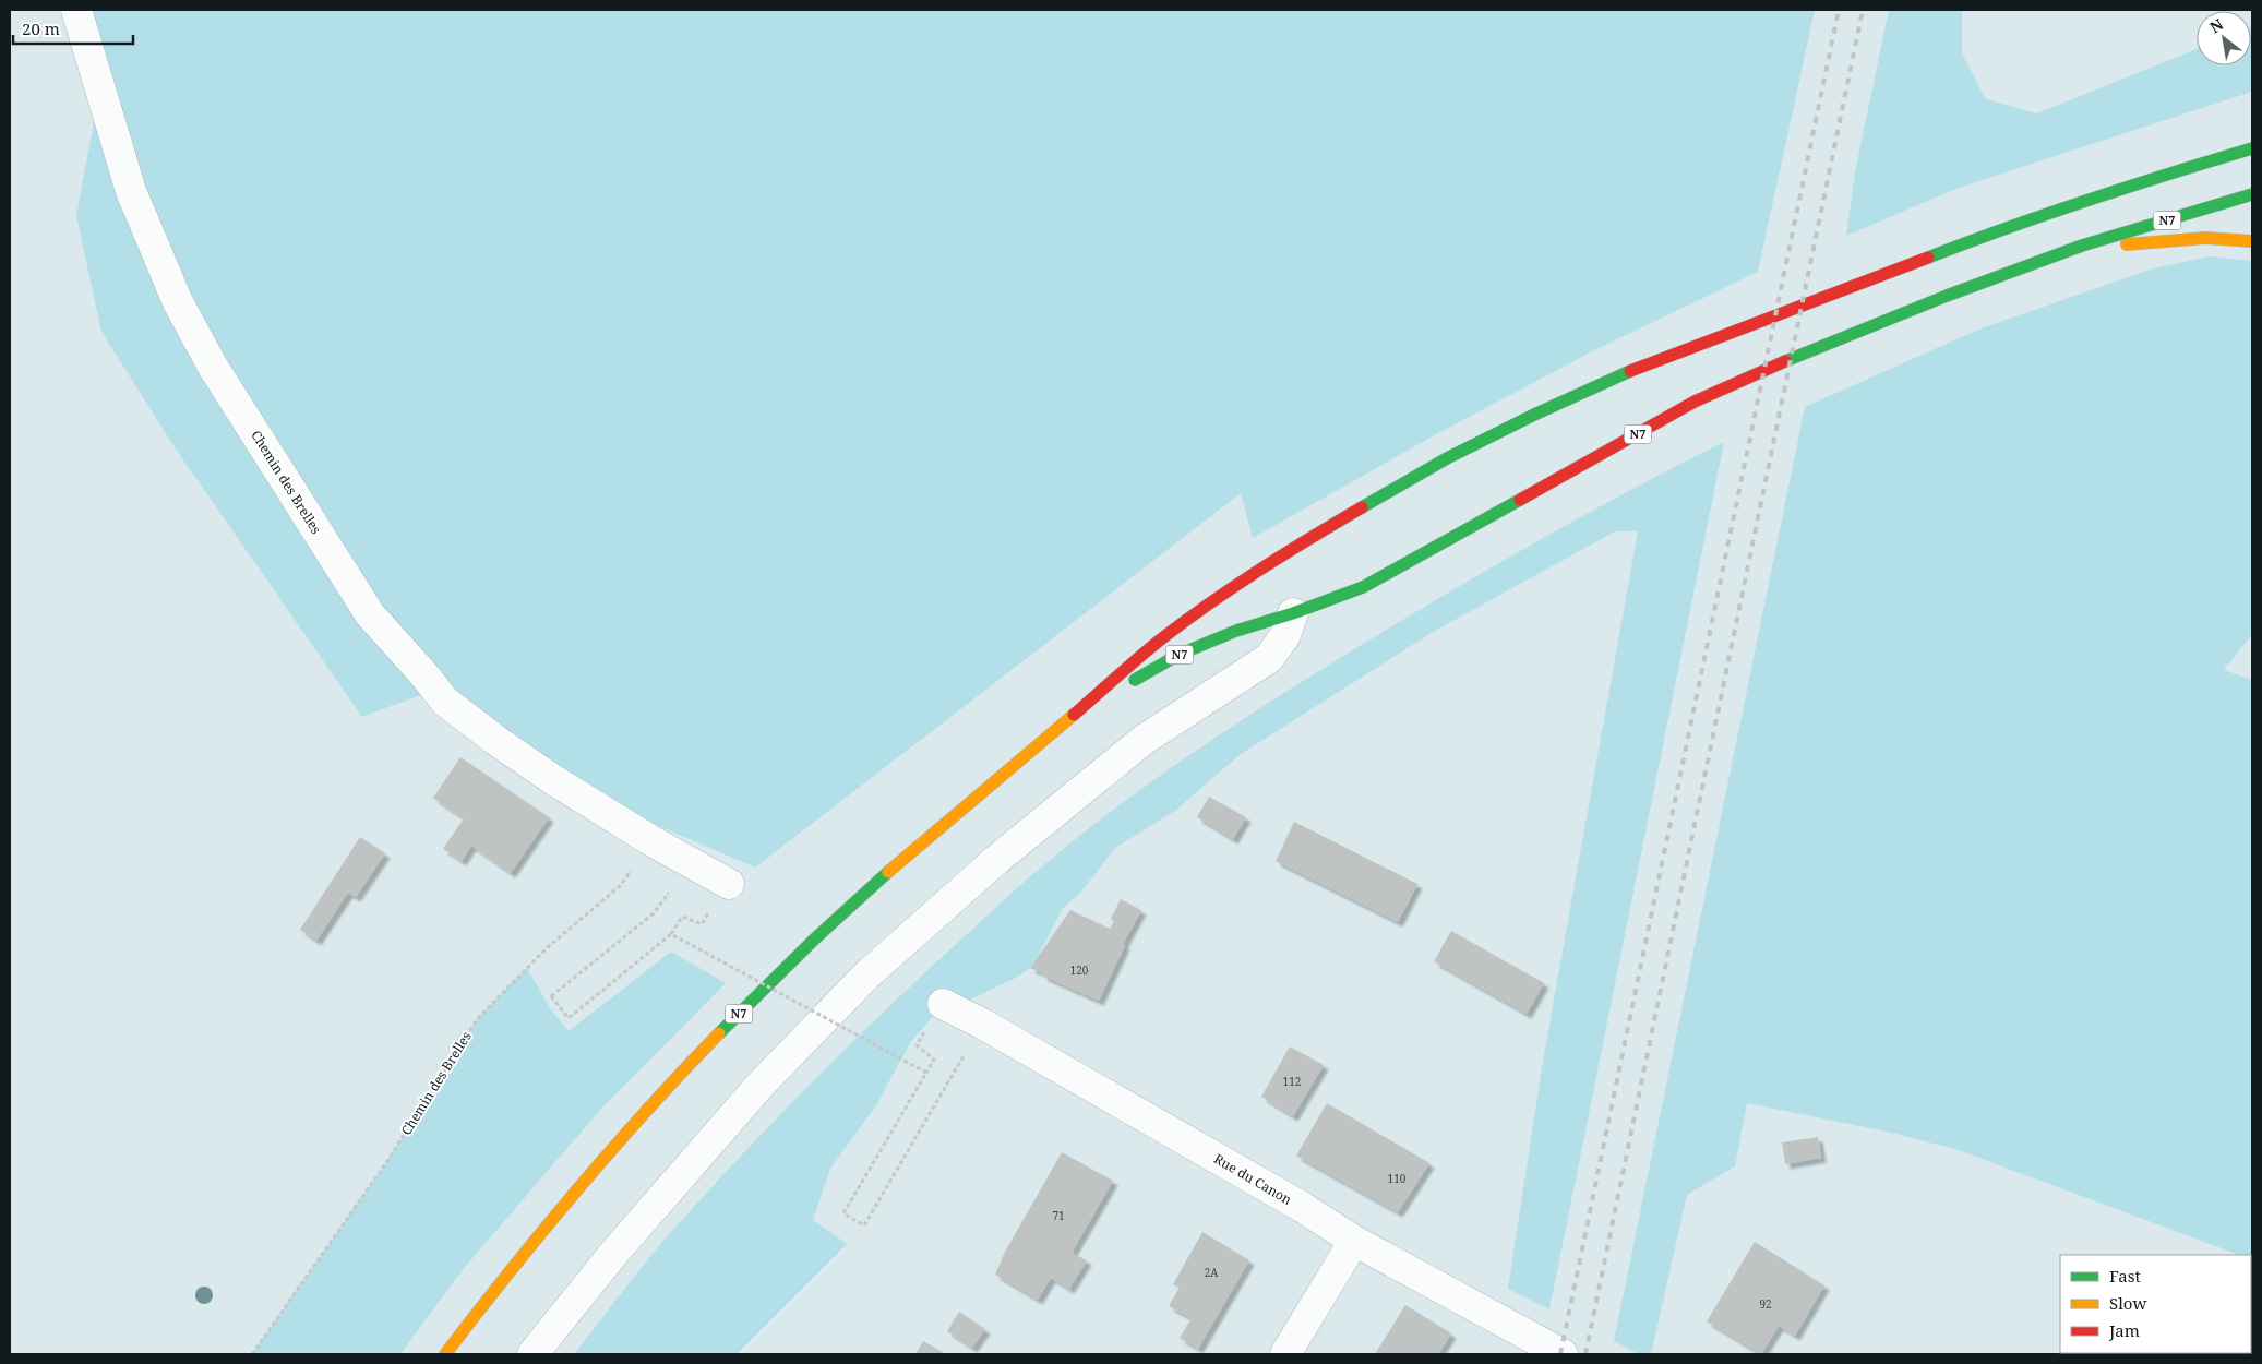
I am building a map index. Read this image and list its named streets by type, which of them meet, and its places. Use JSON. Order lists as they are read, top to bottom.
{
  "streets": {
    "main road": ["N7"],
    "street": ["Chemin des Brelles", "Rue du Canon"]
  },
  "house_numbers": [
    "120",
    "112",
    "110",
    "71",
    "2A",
    "92"
  ],
  "legend": ["Fast", "Slow", "Jam"],
  "scale_bar": "20 m",
  "north": "top left"
}
